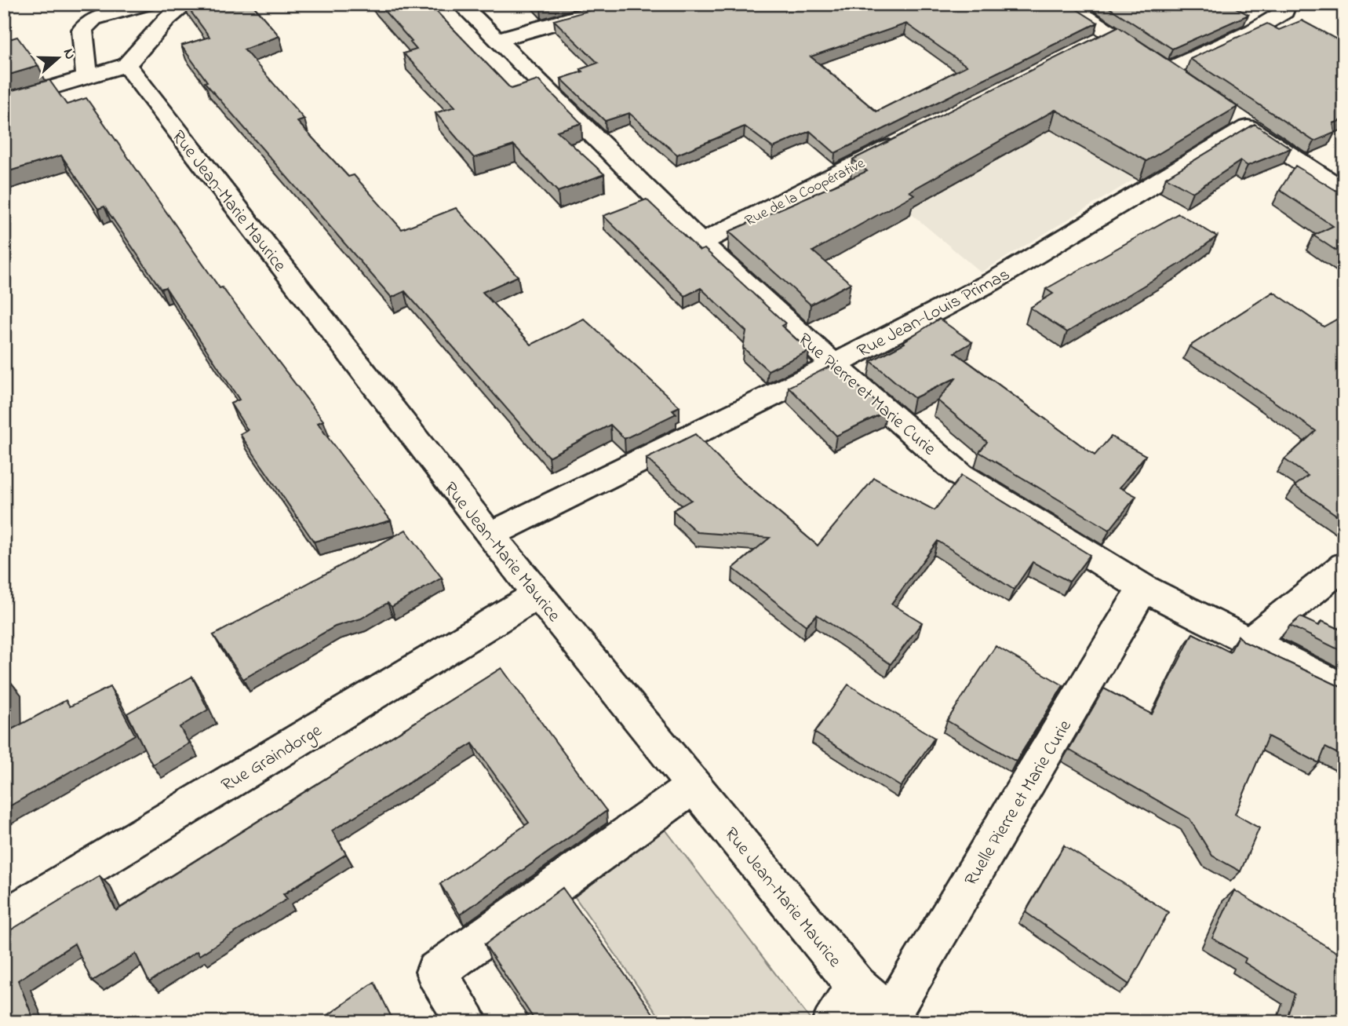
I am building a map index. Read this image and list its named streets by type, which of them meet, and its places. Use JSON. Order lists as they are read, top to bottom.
{
  "streets": {
    "street": [
      "Rue de la Coopérative",
      "Rue Jean-Marie Maurice",
      "Rue Jean-Louis Primas",
      "Rue Pierre et Marie Curie",
      "Rue Graindorge",
      "Ruelle Pierre et Marie Curie"
    ]
  },
  "crossings": [
    ["Rue de la Coopérative", "Rue Pierre et Marie Curie"],
    ["Rue Jean-Marie Maurice", "Rue Jean-Louis Primas"],
    ["Rue Jean-Marie Maurice", "Rue Graindorge"],
    ["Rue Jean-Marie Maurice", "Ruelle Pierre et Marie Curie"],
    ["Rue Jean-Louis Primas", "Rue Pierre et Marie Curie"],
    ["Rue Pierre et Marie Curie", "Ruelle Pierre et Marie Curie"]
  ],
  "north": "right"
}
